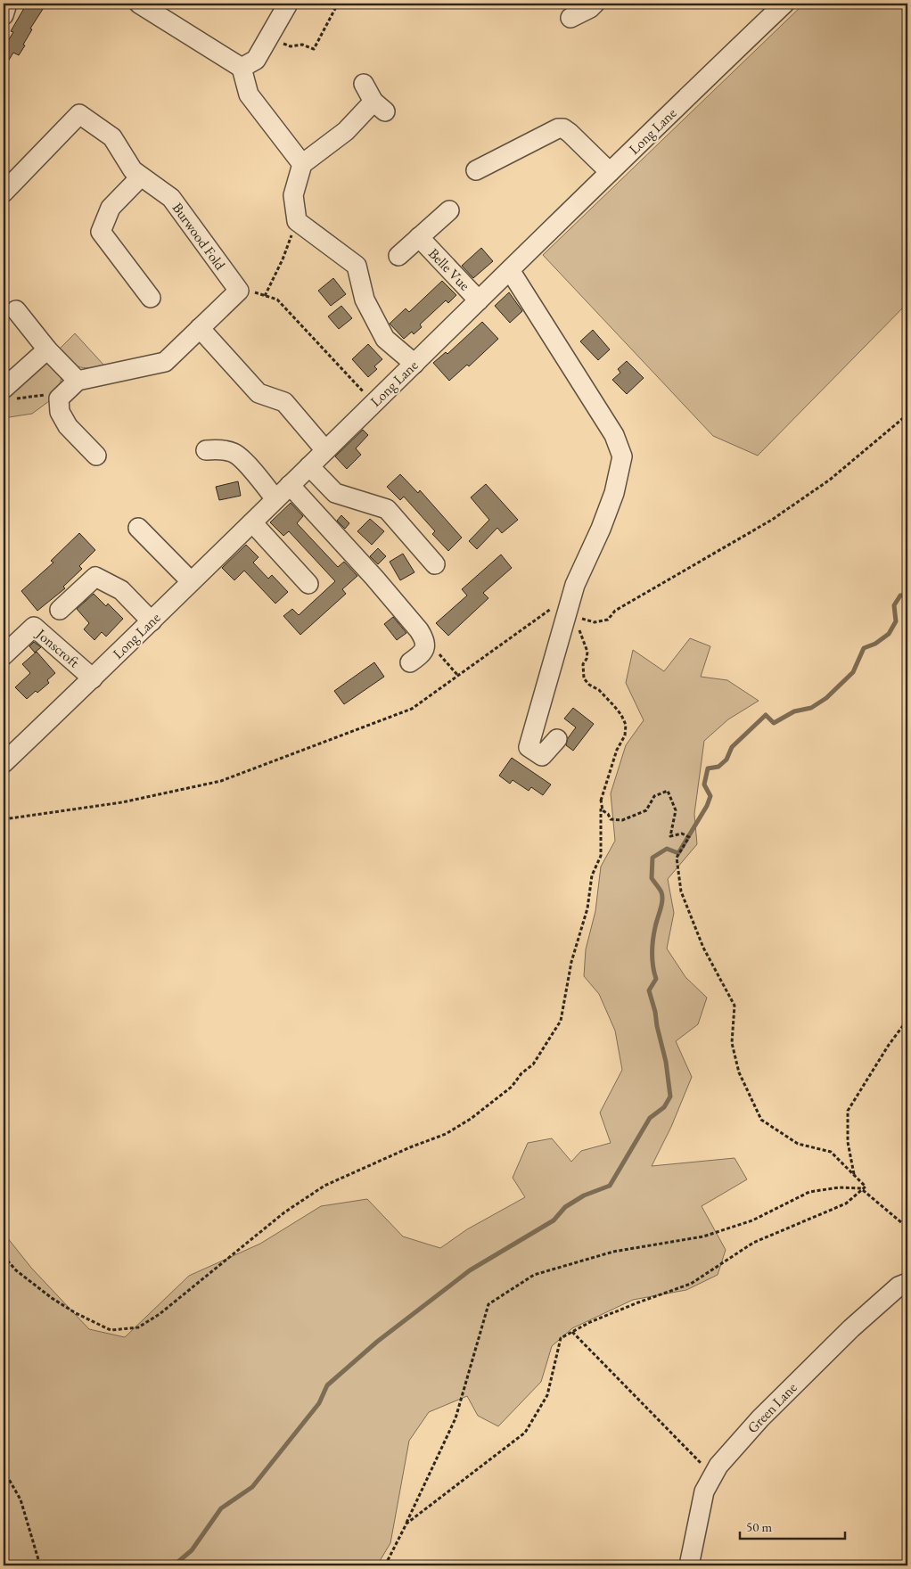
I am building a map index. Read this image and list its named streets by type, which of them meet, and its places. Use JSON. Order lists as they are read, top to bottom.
{
  "streets": {
    "street": [
      "Long Lane",
      "Burwood Fold",
      "Belle Vue",
      "Jonscroft",
      "Green Lane"
    ]
  },
  "crossings": [
    ["Long Lane", "Belle Vue"],
    ["Long Lane", "Jonscroft"]
  ],
  "scale_bar": "50 m"
}
